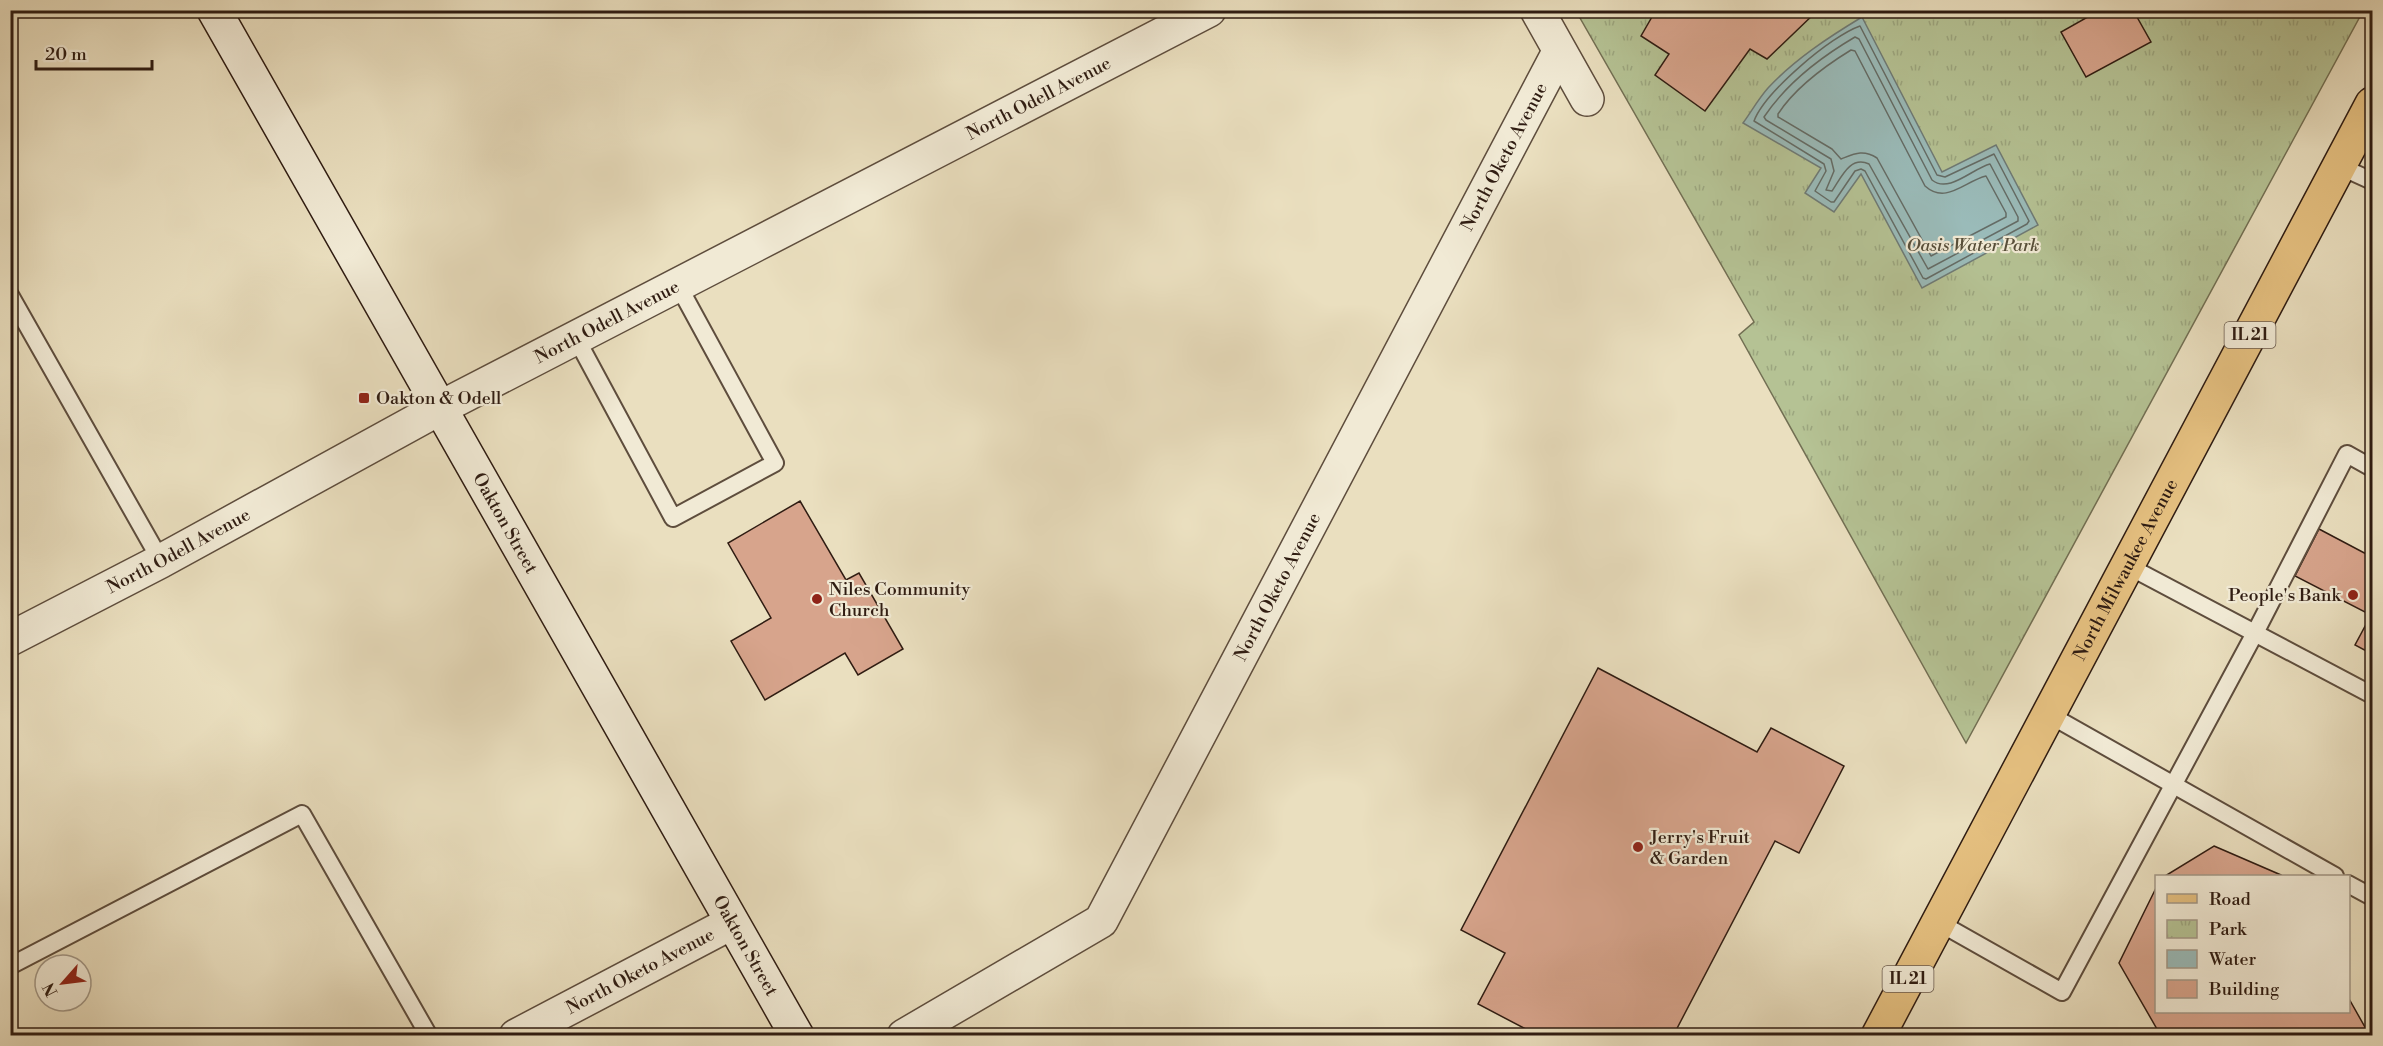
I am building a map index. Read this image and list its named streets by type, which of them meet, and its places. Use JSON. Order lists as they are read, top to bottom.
{
  "streets": {
    "main road": ["IL 21", "North Milwaukee Avenue"],
    "street": ["North Odell Avenue", "North Oketo Avenue", "Oakton Street"]
  },
  "crossings": [
    ["North Odell Avenue", "Oakton Street"],
    ["North Oketo Avenue", "Oakton Street"]
  ],
  "parks": ["Oasis Water Park"],
  "places": {
    "transit": ["Oakton & Odell"],
    "other": ["People's Bank", "Niles Community Church", "Jerry's Fruit & Garden"]
  },
  "legend": [
    "Road",
    "Park",
    "Water",
    "Building"
  ],
  "scale_bar": "20 m",
  "north": "bottom left"
}
